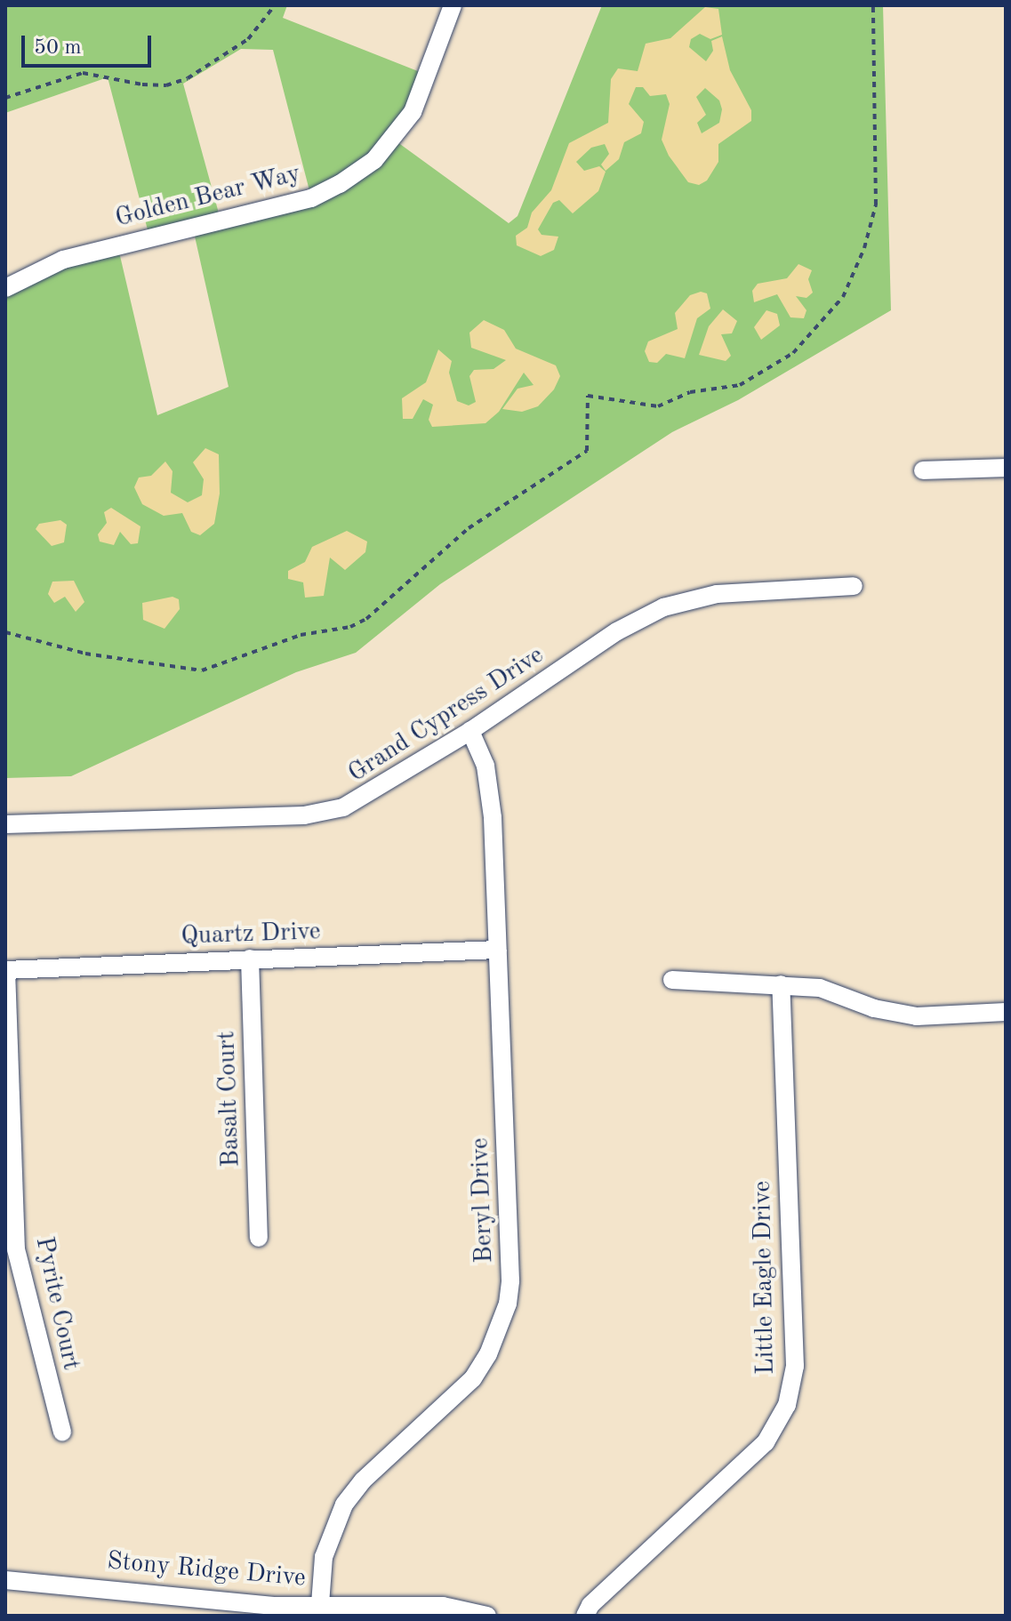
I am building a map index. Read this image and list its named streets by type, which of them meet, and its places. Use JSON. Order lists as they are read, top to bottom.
{
  "streets": {
    "street": [
      "Golden Bear Way",
      "Grand Cypress Drive",
      "Quartz Drive",
      "Basalt Court",
      "Beryl Drive",
      "Little Eagle Drive",
      "Pyrite Court",
      "Stony Ridge Drive"
    ]
  },
  "crossings": [
    ["Grand Cypress Drive", "Beryl Drive"],
    ["Quartz Drive", "Basalt Court"],
    ["Quartz Drive", "Beryl Drive"],
    ["Quartz Drive", "Pyrite Court"],
    ["Beryl Drive", "Stony Ridge Drive"]
  ],
  "scale_bar": "50 m"
}
